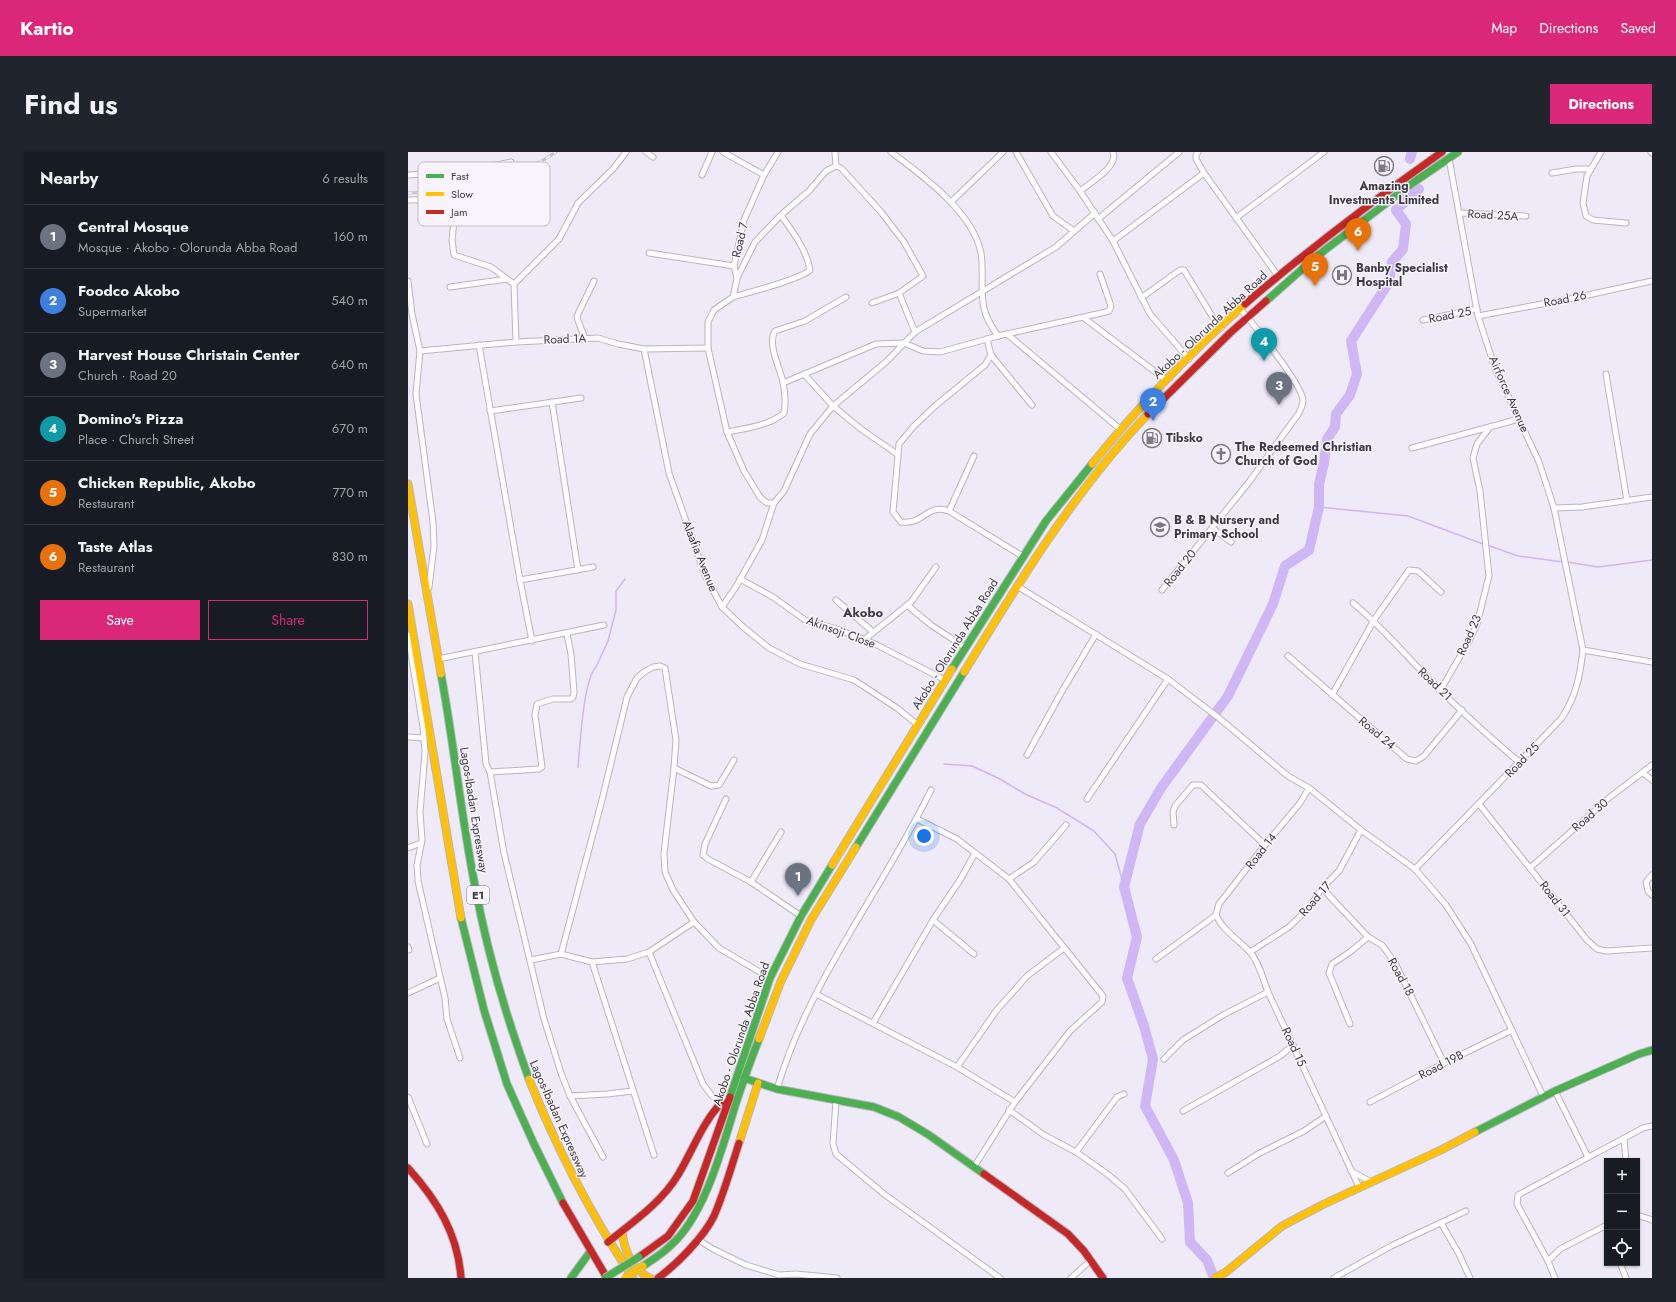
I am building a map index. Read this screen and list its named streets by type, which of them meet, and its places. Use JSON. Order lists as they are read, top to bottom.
{
  "streets": {
    "main road": ["Akobo - Olorunda Abba Road", "Lagos-Ibadan Expressway", "E1"],
    "street": [
      "Road 25A",
      "Road 7",
      "Road 26",
      "Road 25",
      "Road 1A",
      "Airforce Avenue",
      "Alaafia Avenue",
      "Road 20",
      "Akinsoji Close",
      "Road 23",
      "Road 21",
      "Road 24",
      "Road 30",
      "Road 14",
      "Road 17",
      "Road 31",
      "Road 18",
      "Road 15",
      "Road 19B"
    ]
  },
  "crossings": [
    ["Road 25A", "Airforce Avenue"],
    ["Road 26", "Airforce Avenue"],
    ["Road 25", "Airforce Avenue"],
    ["Road 25", "Road 21"],
    ["Road 25", "Road 31"],
    ["Akobo - Olorunda Abba Road", "Airforce Avenue"],
    ["Akobo - Olorunda Abba Road", "Alaafia Avenue"],
    ["Akobo - Olorunda Abba Road", "Road 20"],
    ["Akobo - Olorunda Abba Road", "Akinsoji Close"],
    ["Akobo - Olorunda Abba Road", "E1"],
    ["Road 1A", "Alaafia Avenue"],
    ["Road 23", "Road 21"],
    ["Road 21", "Road 24"],
    ["Road 30", "Road 31"],
    ["Road 14", "Road 15"],
    ["Road 17", "Road 18"],
    ["Road 17", "Road 15"],
    ["Road 18", "Road 19B"]
  ],
  "districts": ["Akobo"],
  "places": {
    "fuel station": ["Amazing Investments Limited", "Tibsko"],
    "hospital": ["Banby Specialist Hospital"],
    "church": ["The Redeemed Christian Church of God"],
    "school or university": ["B & B Nursery and Primary School"]
  },
  "legend": ["Fast", "Slow", "Jam"],
  "page": {
    "header": "Kartio",
    "nav": ["Map", "Directions", "Saved"],
    "title": "Find us",
    "buttons": [
      "Directions",
      ["Save", "Share"]
    ],
    "heading": ["Nearby", "6 results"],
    "list": [
      {
        "mark": "1",
        "name": "Central Mosque",
        "note": "Mosque · Akobo - Olorunda Abba Road",
        "value": "160 m"
      },
      {
        "mark": "2",
        "name": "Foodco Akobo",
        "note": "Supermarket",
        "value": "540 m"
      },
      {
        "mark": "3",
        "name": "Harvest House Christain Center",
        "note": "Church · Road 20",
        "value": "640 m"
      },
      {
        "mark": "4",
        "name": "Domino's Pizza",
        "note": "Place · Church Street",
        "value": "670 m"
      },
      {
        "mark": "5",
        "name": "Chicken Republic, Akobo",
        "note": "Restaurant",
        "value": "770 m"
      },
      {
        "mark": "6",
        "name": "Taste Atlas",
        "note": "Restaurant",
        "value": "830 m"
      }
    ],
    "pins": [
      "6",
      "5",
      "4",
      "3",
      "2",
      "1"
    ],
    "map_buttons": ["+", "−"]
  }
}
